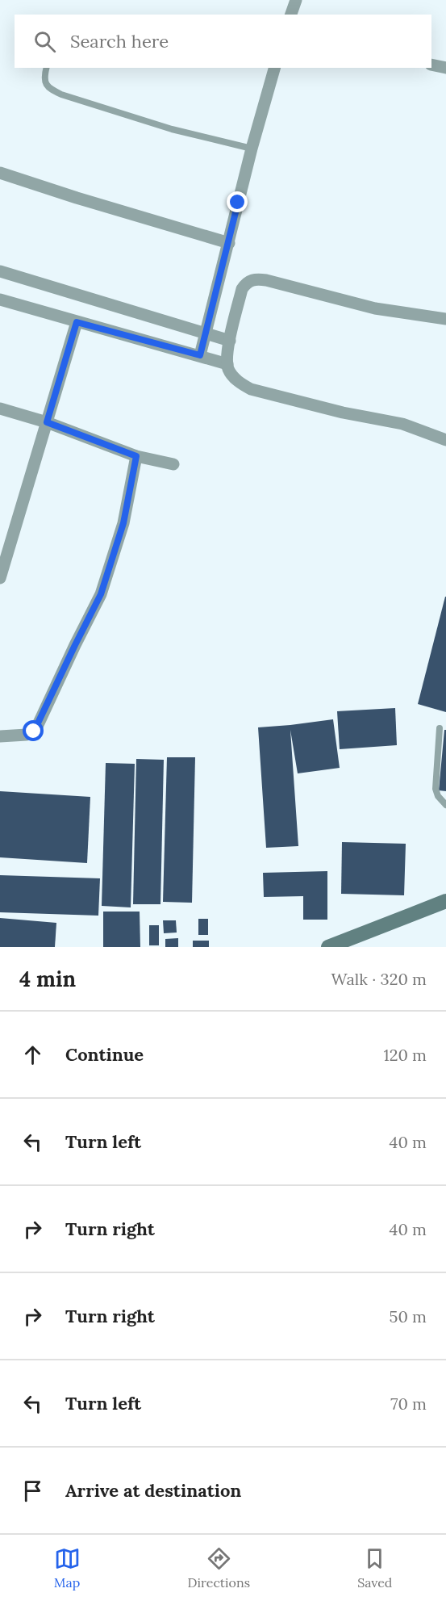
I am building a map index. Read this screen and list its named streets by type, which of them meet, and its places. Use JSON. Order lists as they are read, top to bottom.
{
  "page": {
    "search": "Search here",
    "heading": ["4 min", "Walk · 320 m"],
    "list": [
      ["Continue", "120 m"],
      ["Turn left", "40 m"],
      ["Turn right", "40 m"],
      ["Turn right", "50 m"],
      ["Turn left", "70 m"],
      "Arrive at destination"
    ],
    "nav": ["Map", "Directions", "Saved"]
  }
}
